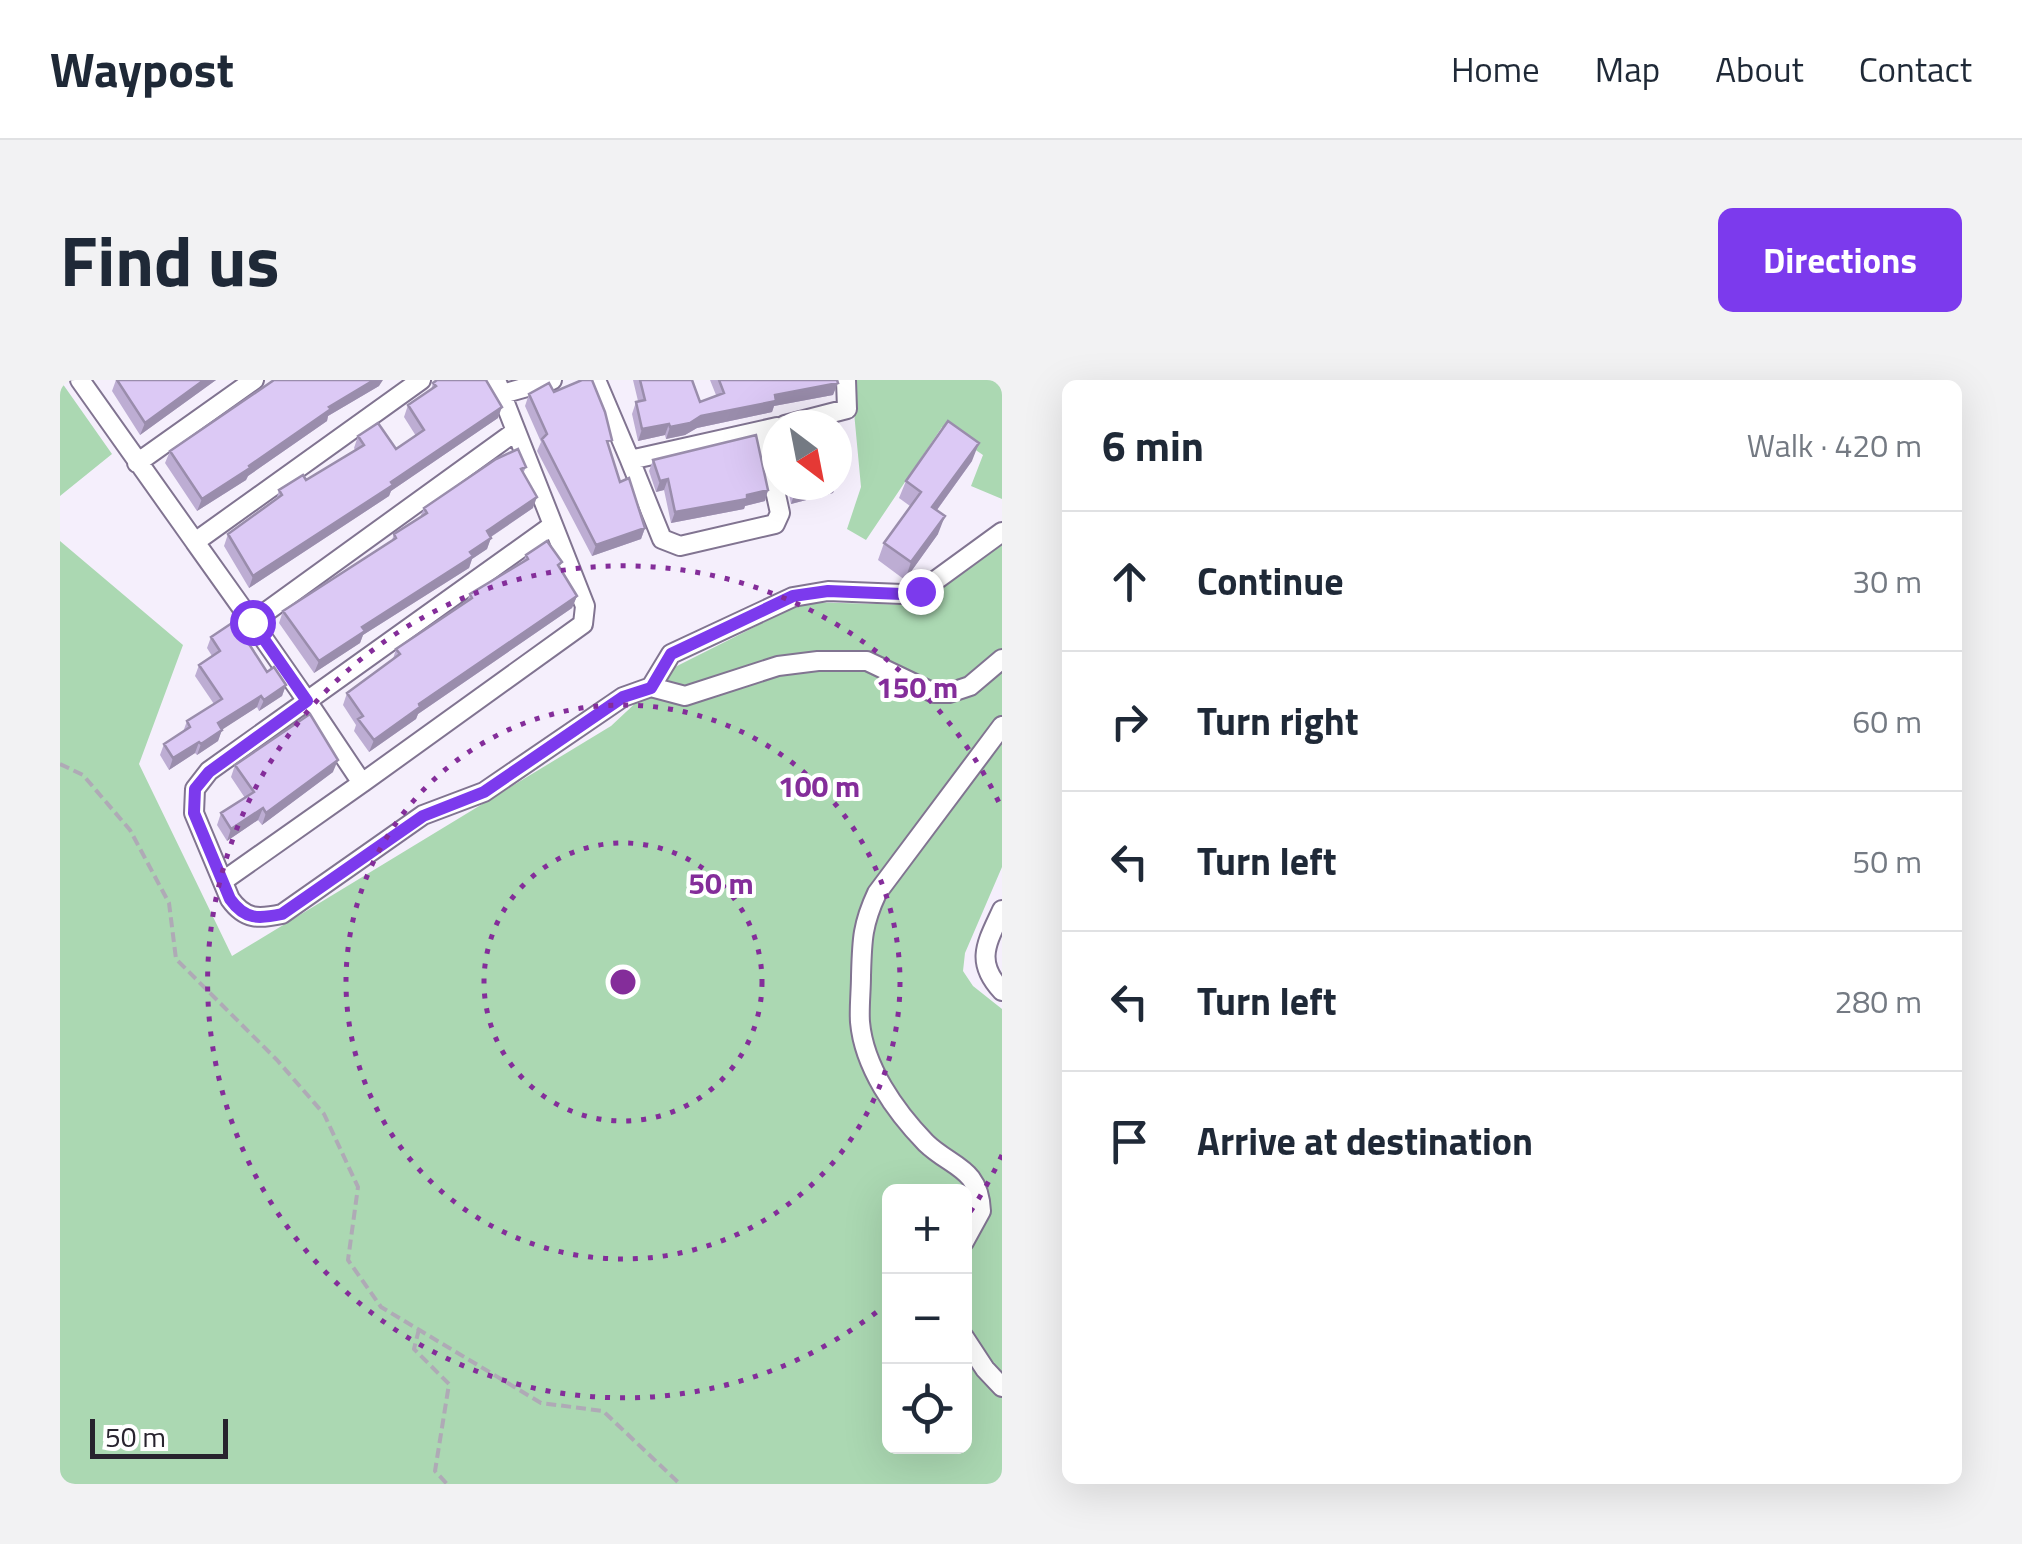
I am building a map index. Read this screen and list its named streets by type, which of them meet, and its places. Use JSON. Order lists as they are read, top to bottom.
{
  "scale_bar": "50 m",
  "north": "bottom right",
  "page": {
    "header": "Waypost",
    "nav": [
      "Home",
      "Map",
      "About",
      "Contact"
    ],
    "title": "Find us",
    "buttons": "Directions",
    "heading": ["6 min", "Walk · 420 m"],
    "list": [
      ["Continue", "30 m"],
      ["Turn right", "60 m"],
      ["Turn left", "50 m"],
      ["Turn left", "280 m"],
      "Arrive at destination"
    ],
    "map_buttons": ["+", "−"],
    "scale": "50 m"
  },
  "rings": ["150 m", "100 m", "50 m"]
}
